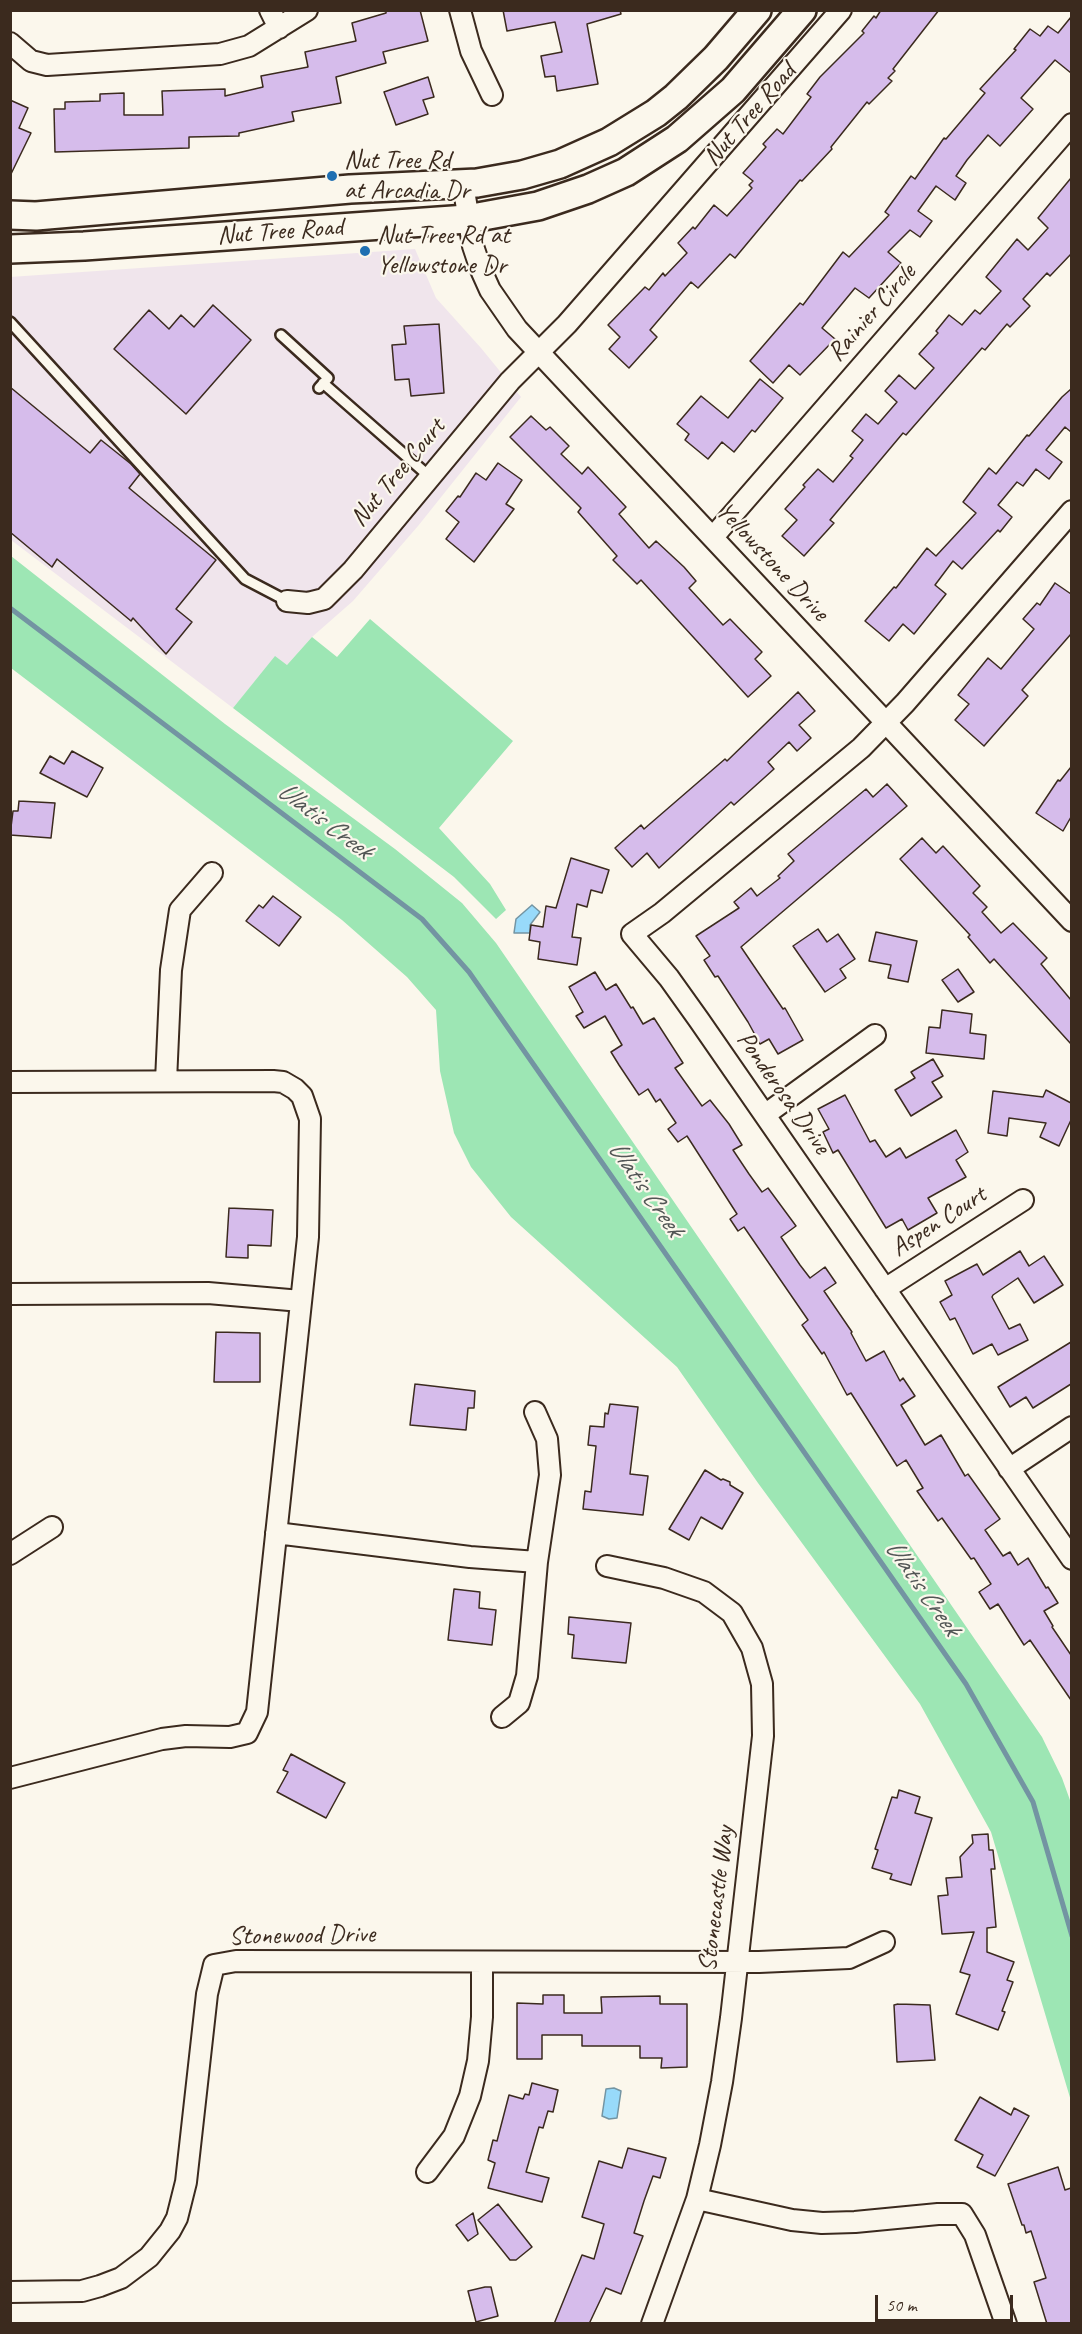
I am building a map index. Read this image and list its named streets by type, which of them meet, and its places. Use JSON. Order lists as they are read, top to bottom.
{
  "streets": {
    "main road": ["Nut Tree Road"],
    "street": [
      "Rainier Circle",
      "Nut Tree Court",
      "Yellowstone Drive",
      "Ponderosa Drive",
      "Aspen Court",
      "Stonecastle Way",
      "Stonewood Drive"
    ]
  },
  "crossings": [
    ["Nut Tree Road", "Nut Tree Court"],
    ["Nut Tree Road", "Yellowstone Drive"],
    ["Rainier Circle", "Yellowstone Drive"],
    ["Nut Tree Court", "Yellowstone Drive"],
    ["Yellowstone Drive", "Ponderosa Drive"],
    ["Ponderosa Drive", "Aspen Court"],
    ["Stonecastle Way", "Stonewood Drive"]
  ],
  "water": ["Ulatis Creek"],
  "places": ["Nut Tree Rd at Arcadia Dr", "Nut Tree Rd at Yellowstone Dr"],
  "scale_bar": "50 m"
}
